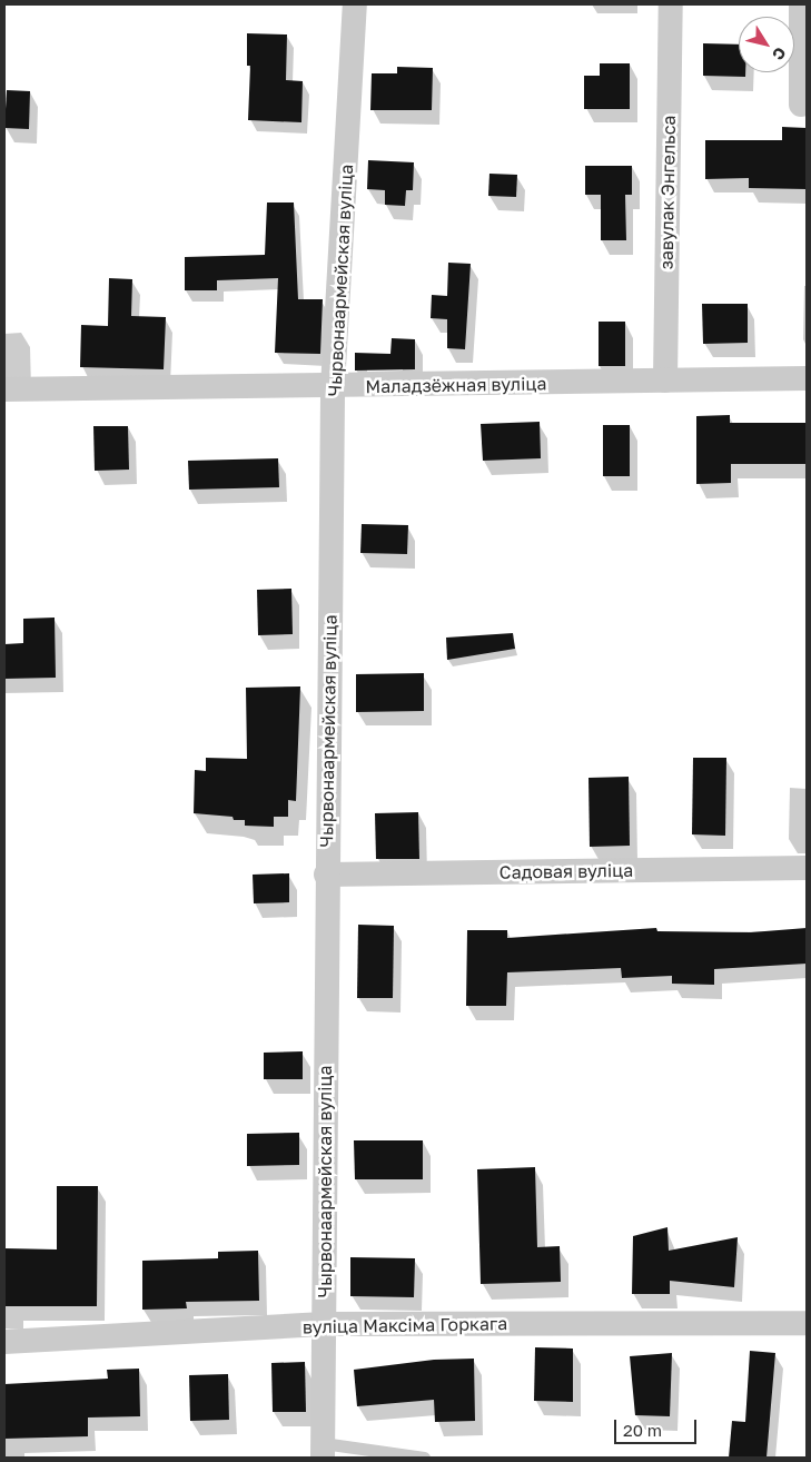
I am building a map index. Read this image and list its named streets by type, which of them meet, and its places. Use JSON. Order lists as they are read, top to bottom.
{
  "streets": {
    "street": [
      "завулак Энгельса",
      "Чырвонаармейская вуліца",
      "Маладзёжная вуліца",
      "Садовая вуліца",
      "вуліца Максіма Горкага"
    ]
  },
  "crossings": [
    ["завулак Энгельса", "Маладзёжная вуліца"],
    ["Чырвонаармейская вуліца", "Маладзёжная вуліца"],
    ["Чырвонаармейская вуліца", "Садовая вуліца"],
    ["Чырвонаармейская вуліца", "вуліца Максіма Горкага"]
  ],
  "scale_bar": "20 m",
  "north": "bottom right"
}
